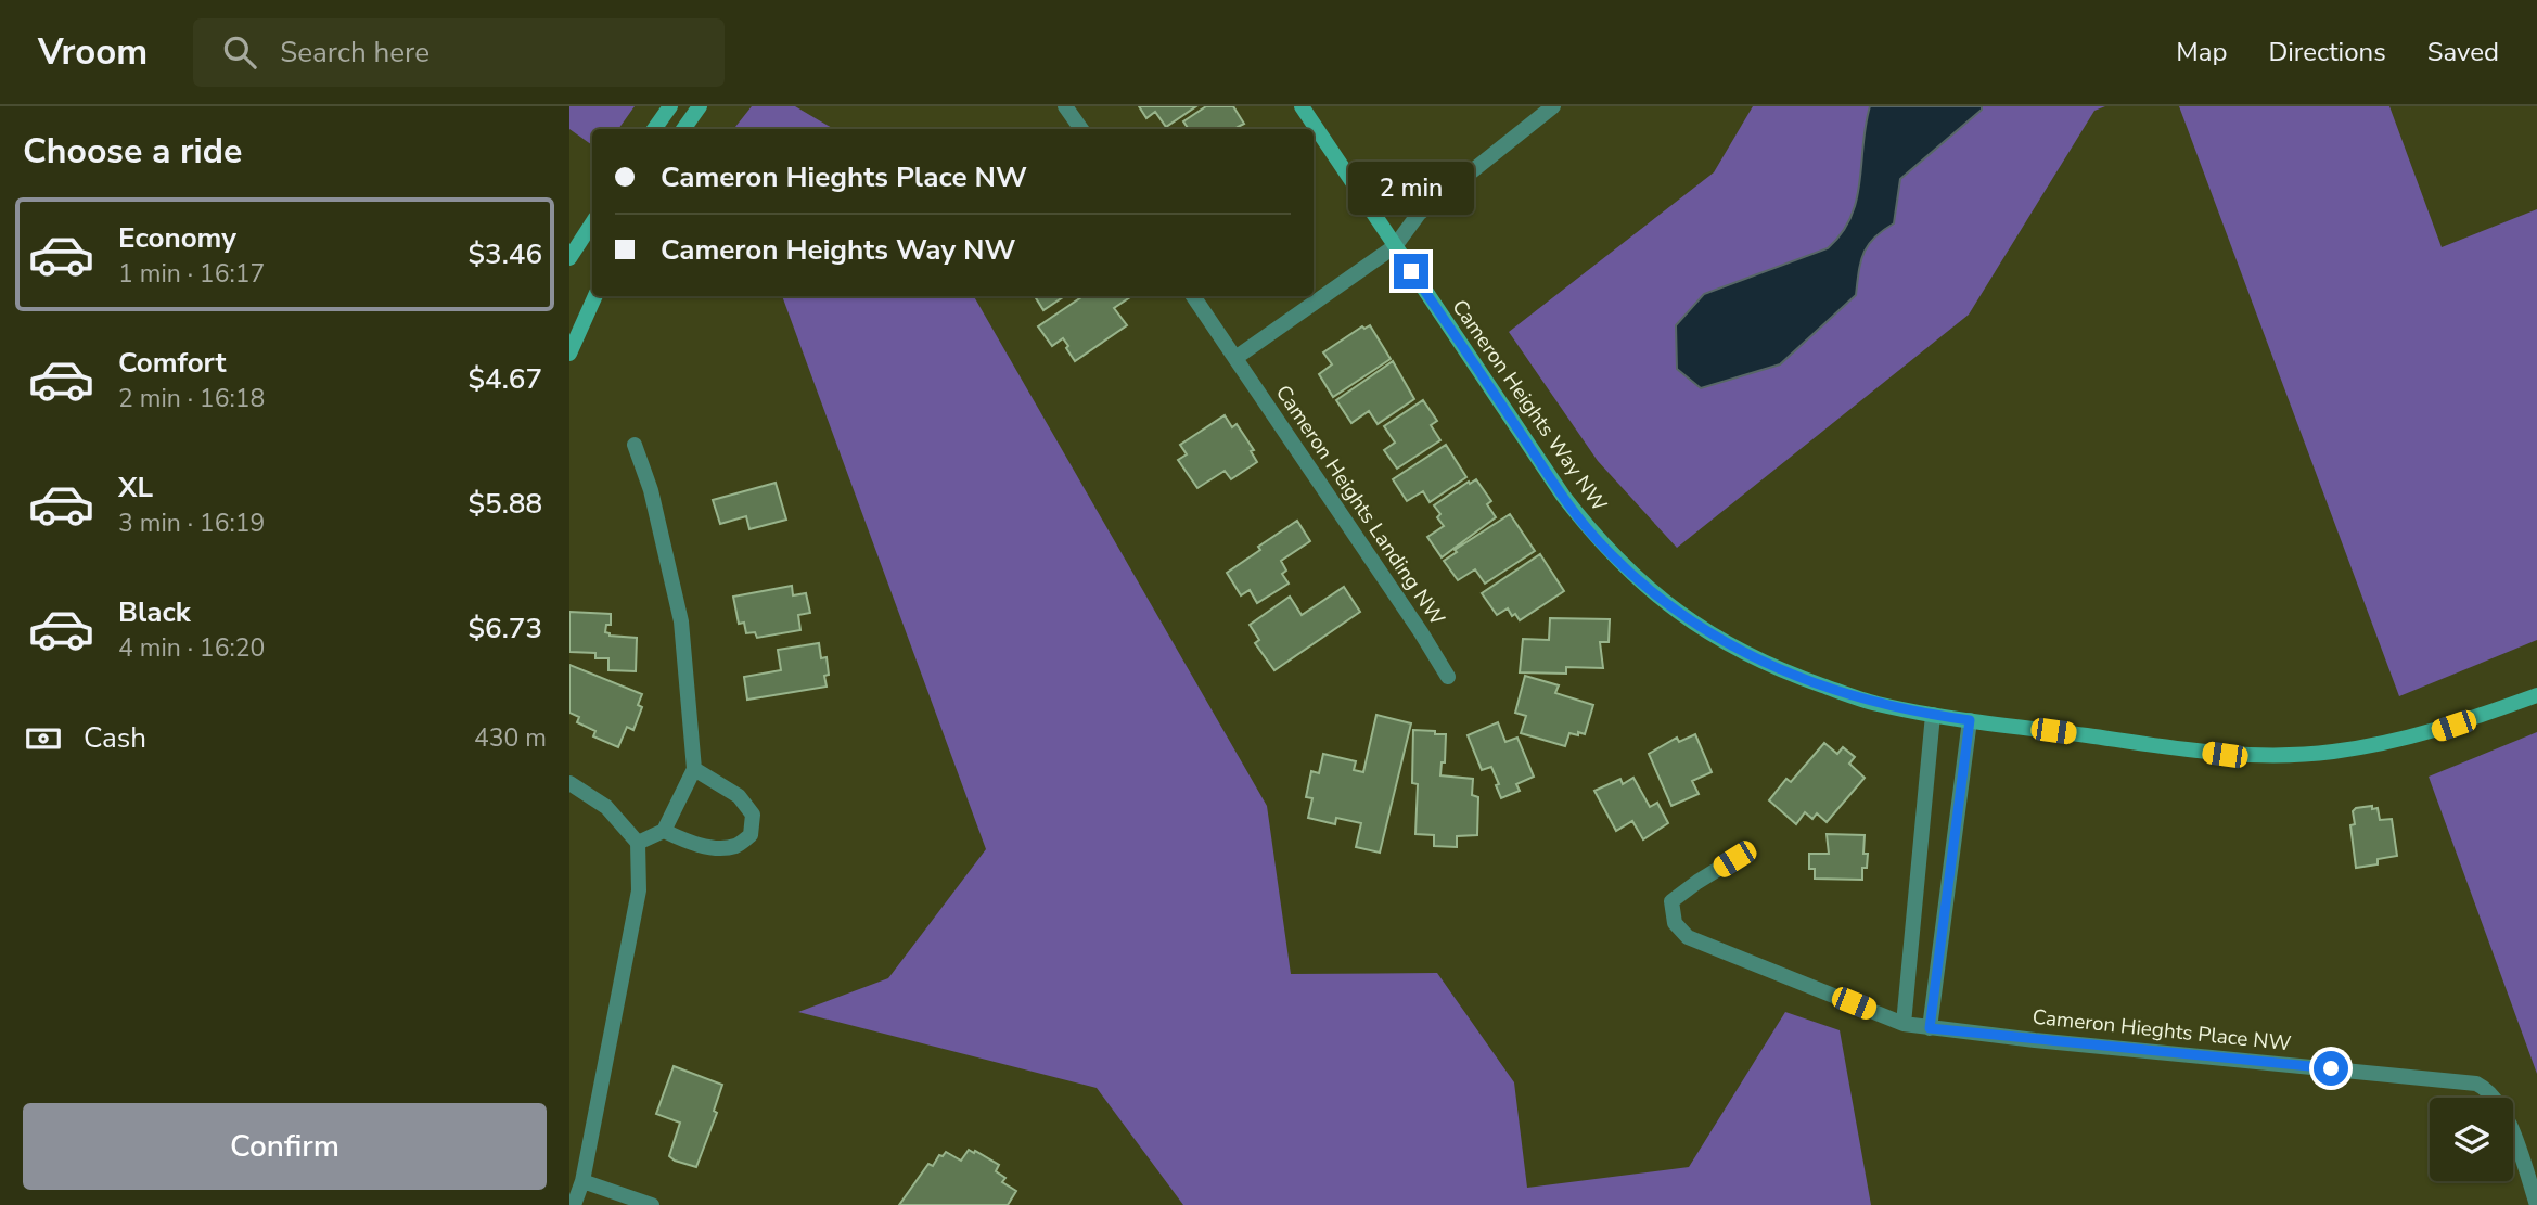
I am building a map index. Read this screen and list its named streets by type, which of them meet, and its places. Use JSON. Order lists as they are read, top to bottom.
{
  "streets": {
    "street": ["Cameron Heights Way NW", "Cameron Heights Landing NW", "Cameron Hieghts Place NW"]
  },
  "page": {
    "header": "Vroom",
    "search": "Search here",
    "nav": ["Map", "Directions", "Saved"],
    "heading": "Choose a ride",
    "banner": ["Cameron Hieghts Place NW", "Cameron Heights Way NW"],
    "bubble": "2 min",
    "list": [
      {
        "name": "Economy",
        "note": "1 min · 16:17",
        "value": "$3.46"
      },
      {
        "name": "Comfort",
        "note": "2 min · 16:18",
        "value": "$4.67"
      },
      {
        "name": "XL",
        "note": "3 min · 16:19",
        "value": "$5.88"
      },
      {
        "name": "Black",
        "note": "4 min · 16:20",
        "value": "$6.73"
      }
    ],
    "pay": ["Cash", "430 m"],
    "buttons": "Confirm"
  }
}
